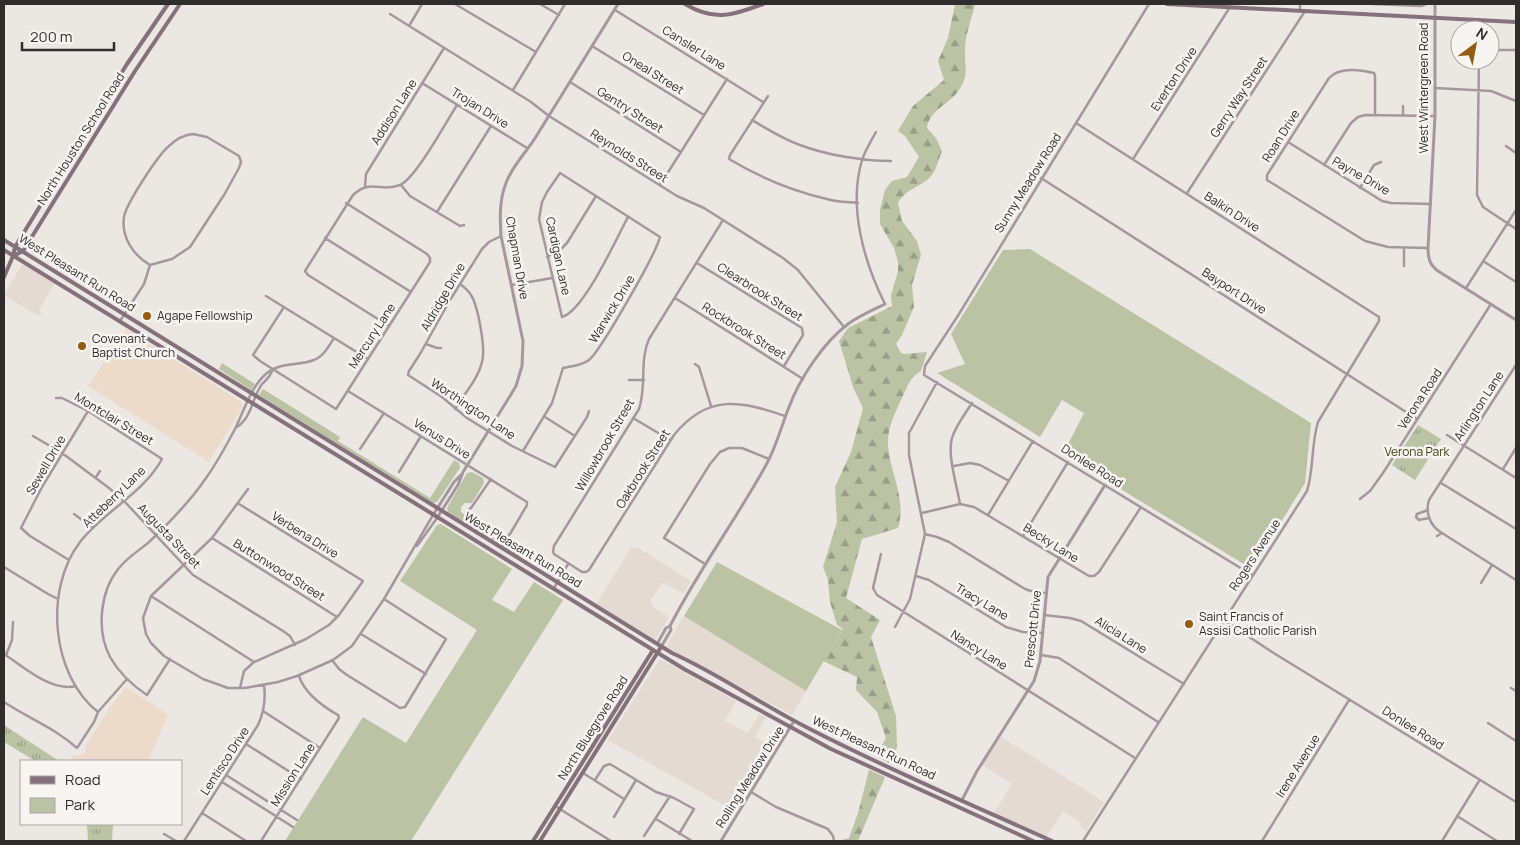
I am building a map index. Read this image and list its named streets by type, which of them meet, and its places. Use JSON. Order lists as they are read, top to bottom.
{
  "streets": {
    "main road": [
      "West Wintergreen Road",
      "North Houston School Road",
      "West Pleasant Run Road",
      "North Bluegrove Road"
    ],
    "street": [
      "Cansler Lane",
      "Oneal Street",
      "Everton Drive",
      "Gerry Way Street",
      "Trojan Drive",
      "Gentry Street",
      "Addison Lane",
      "Roan Drive",
      "Reynolds Street",
      "Payne Drive",
      "Sunny Meadow Road",
      "Balkin Drive",
      "Cardigan Lane",
      "Chapman Drive",
      "Bayport Drive",
      "Clearbrook Street",
      "Aldridge Drive",
      "Warwick Drive",
      "Rockbrook Street",
      "Mercury Lane",
      "Verona Road",
      "Arlington Lane",
      "Worthington Lane",
      "Montclair Street",
      "Venus Drive",
      "Willowbrook Street",
      "Sewell Drive",
      "Donlee Road",
      "Oakbrook Street",
      "Atteberry Lane",
      "Verbena Drive",
      "Augusta Street",
      "Becky Lane",
      "Rogers Avenue",
      "Buttonwood Street",
      "Tracy Lane",
      "Prescott Drive",
      "Alicia Lane",
      "Nancy Lane",
      "Lentisco Drive",
      "Irene Avenue",
      "Mission Lane",
      "Rolling Meadow Drive"
    ]
  },
  "crossings": [
    ["Cansler Lane", "Chapman Drive"],
    ["Oneal Street", "Chapman Drive"],
    ["Everton Drive", "West Wintergreen Road"],
    ["Everton Drive", "Balkin Drive"],
    ["West Wintergreen Road", "Gerry Way Street"],
    ["West Wintergreen Road", "Roan Drive"],
    ["West Wintergreen Road", "Payne Drive"],
    ["West Wintergreen Road", "Verona Road"],
    ["Gerry Way Street", "Balkin Drive"],
    ["Trojan Drive", "Addison Lane"],
    ["Trojan Drive", "Chapman Drive"],
    ["Gentry Street", "Chapman Drive"],
    ["Addison Lane", "Reynolds Street"],
    ["Roan Drive", "Payne Drive"],
    ["North Houston School Road", "West Pleasant Run Road"],
    ["Reynolds Street", "Chapman Drive"],
    ["Reynolds Street", "Willowbrook Street"],
    ["Reynolds Street", "North Bluegrove Road"],
    ["Sunny Meadow Road", "Balkin Drive"],
    ["Sunny Meadow Road", "Bayport Drive"],
    ["Sunny Meadow Road", "Donlee Road"],
    ["Balkin Drive", "Rogers Avenue"],
    ["Cardigan Lane", "Warwick Drive"],
    ["Chapman Drive", "West Pleasant Run Road"],
    ["Chapman Drive", "Aldridge Drive"],
    ["Chapman Drive", "Worthington Lane"],
    ["Chapman Drive", "Venus Drive"],
    ["Chapman Drive", "Lentisco Drive"],
    ["Chapman Drive", "Mission Lane"],
    ["West Pleasant Run Road", "Prescott Drive"],
    ["West Pleasant Run Road", "North Bluegrove Road"],
    ["West Pleasant Run Road", "Rolling Meadow Drive"],
    ["Bayport Drive", "Verona Road"],
    ["Bayport Drive", "Rogers Avenue"],
    ["Clearbrook Street", "Rockbrook Street"],
    ["Clearbrook Street", "Willowbrook Street"],
    ["Aldridge Drive", "Worthington Lane"],
    ["Warwick Drive", "Worthington Lane"],
    ["Rockbrook Street", "Willowbrook Street"],
    ["Rockbrook Street", "North Bluegrove Road"],
    ["Mercury Lane", "Venus Drive"],
    ["Montclair Street", "Sewell Drive"],
    ["Montclair Street", "Atteberry Lane"],
    ["Willowbrook Street", "Oakbrook Street"],
    ["Sewell Drive", "Atteberry Lane"],
    ["Sewell Drive", "Augusta Street"],
    ["Donlee Road", "Becky Lane"],
    ["Donlee Road", "Rogers Avenue"],
    ["Donlee Road", "Prescott Drive"],
    ["Donlee Road", "Irene Avenue"],
    ["Oakbrook Street", "North Bluegrove Road"],
    ["Atteberry Lane", "Augusta Street"],
    ["Verbena Drive", "Buttonwood Street"],
    ["Becky Lane", "Prescott Drive"],
    ["Rogers Avenue", "Alicia Lane"],
    ["Rogers Avenue", "Nancy Lane"],
    ["Tracy Lane", "Prescott Drive"],
    ["Prescott Drive", "Alicia Lane"],
    ["Prescott Drive", "Nancy Lane"]
  ],
  "parks": ["Verona Park"],
  "places": ["Agape Fellowship", "Covenant Baptist Church", "Saint Francis of Assisi Catholic Parish"],
  "legend": ["Road", "Park"],
  "scale_bar": "200 m",
  "north": "top right"
}
